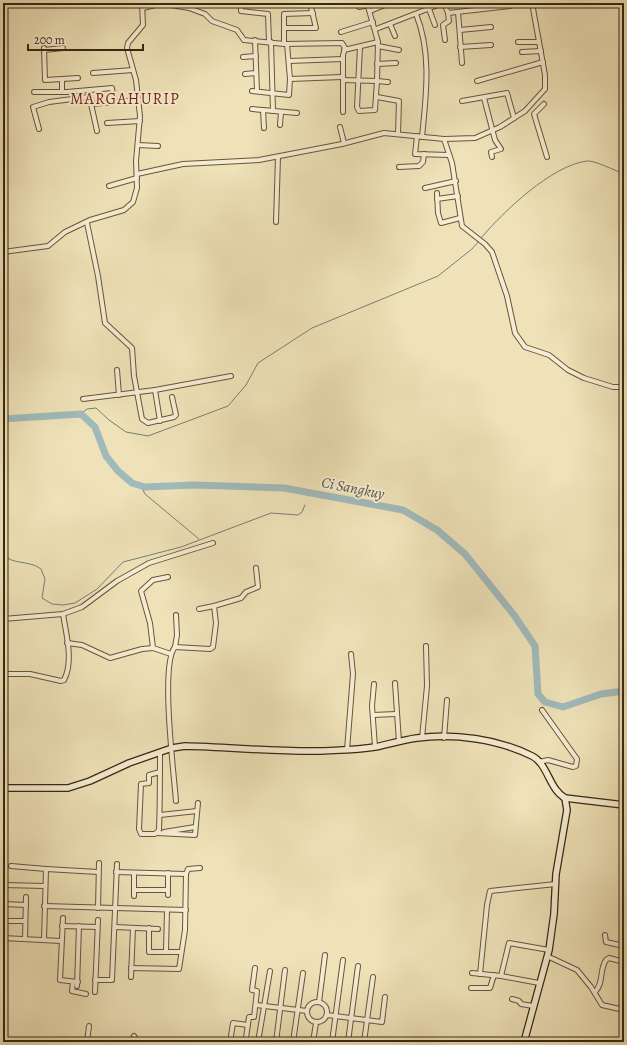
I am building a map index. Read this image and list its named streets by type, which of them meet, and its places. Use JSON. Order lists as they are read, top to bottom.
{
  "districts": ["MARGAHURIP"],
  "water": ["Ci Sangkuy"],
  "scale_bar": "200 m"
}
